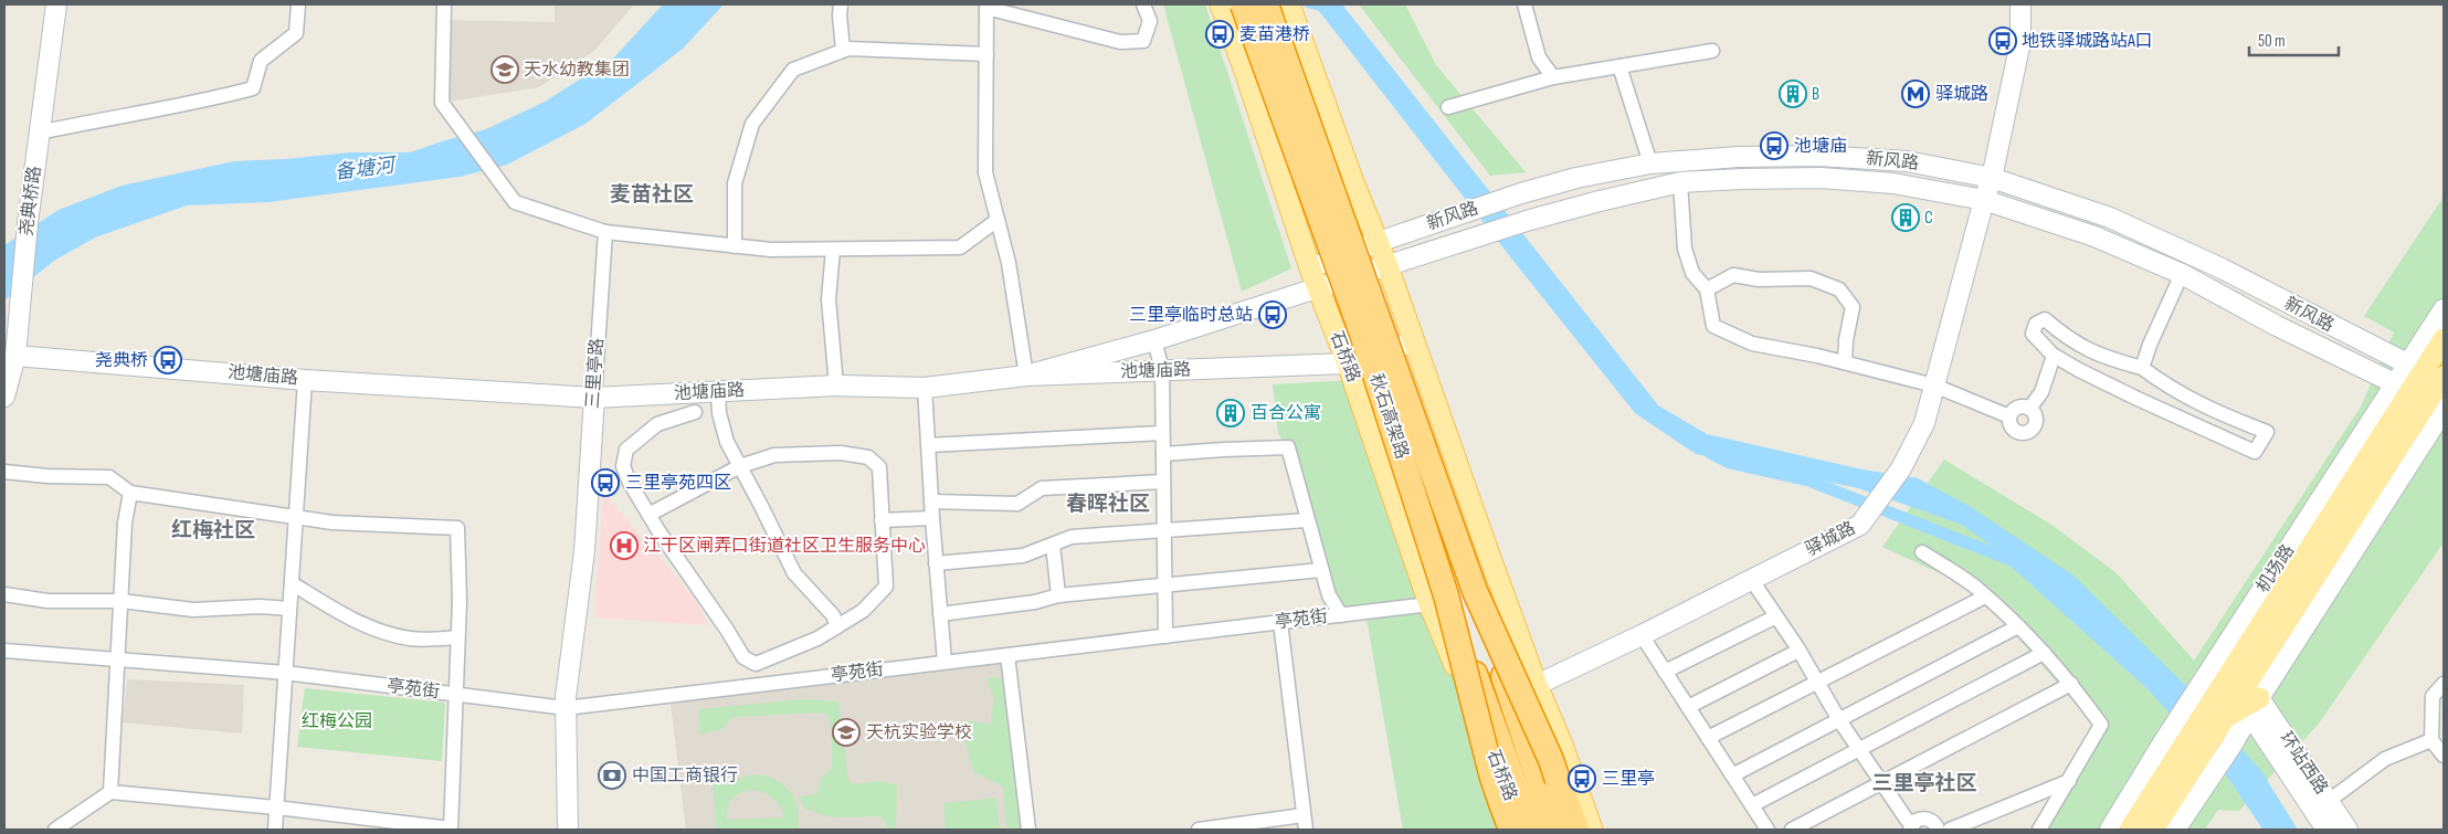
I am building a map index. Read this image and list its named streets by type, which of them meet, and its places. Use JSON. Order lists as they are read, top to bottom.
{
  "streets": {
    "highway": ["秋石高架路"],
    "main road": ["石桥路", "机场路"],
    "street": [
      "新风路",
      "尧典桥路",
      "池塘庙路",
      "三里亭路",
      "驿城路",
      "亭苑街",
      "环站西路"
    ]
  },
  "crossings": [
    ["新风路", "石桥路"],
    ["新风路", "驿城路"],
    ["新风路", "机场路"],
    ["尧典桥路", "池塘庙路"],
    ["石桥路", "池塘庙路"],
    ["石桥路", "秋石高架路"],
    ["石桥路", "亭苑街"],
    ["池塘庙路", "三里亭路"],
    ["三里亭路", "亭苑街"],
    ["秋石高架路", "亭苑街"],
    ["机场路", "环站西路"]
  ],
  "districts": [
    "麦苗社区",
    "春晖社区",
    "红梅社区",
    "三里亭社区"
  ],
  "water": ["备塘河"],
  "parks": ["红梅公园"],
  "places": {
    "bus stop": [
      "麦苗港桥",
      "地铁驿城路站A口",
      "池塘庙",
      "三里亭临时总站",
      "尧典桥",
      "三里亭苑四区",
      "三里亭"
    ],
    "school or university": ["天水幼教集团", "天杭实验学校"],
    "building": ["B", "C", "百合公寓"],
    "metro station": ["驿城路"],
    "hospital": ["江干区闸弄口街道社区卫生服务中心"],
    "bank": ["中国工商银行"]
  },
  "scale_bar": "50 m"
}
